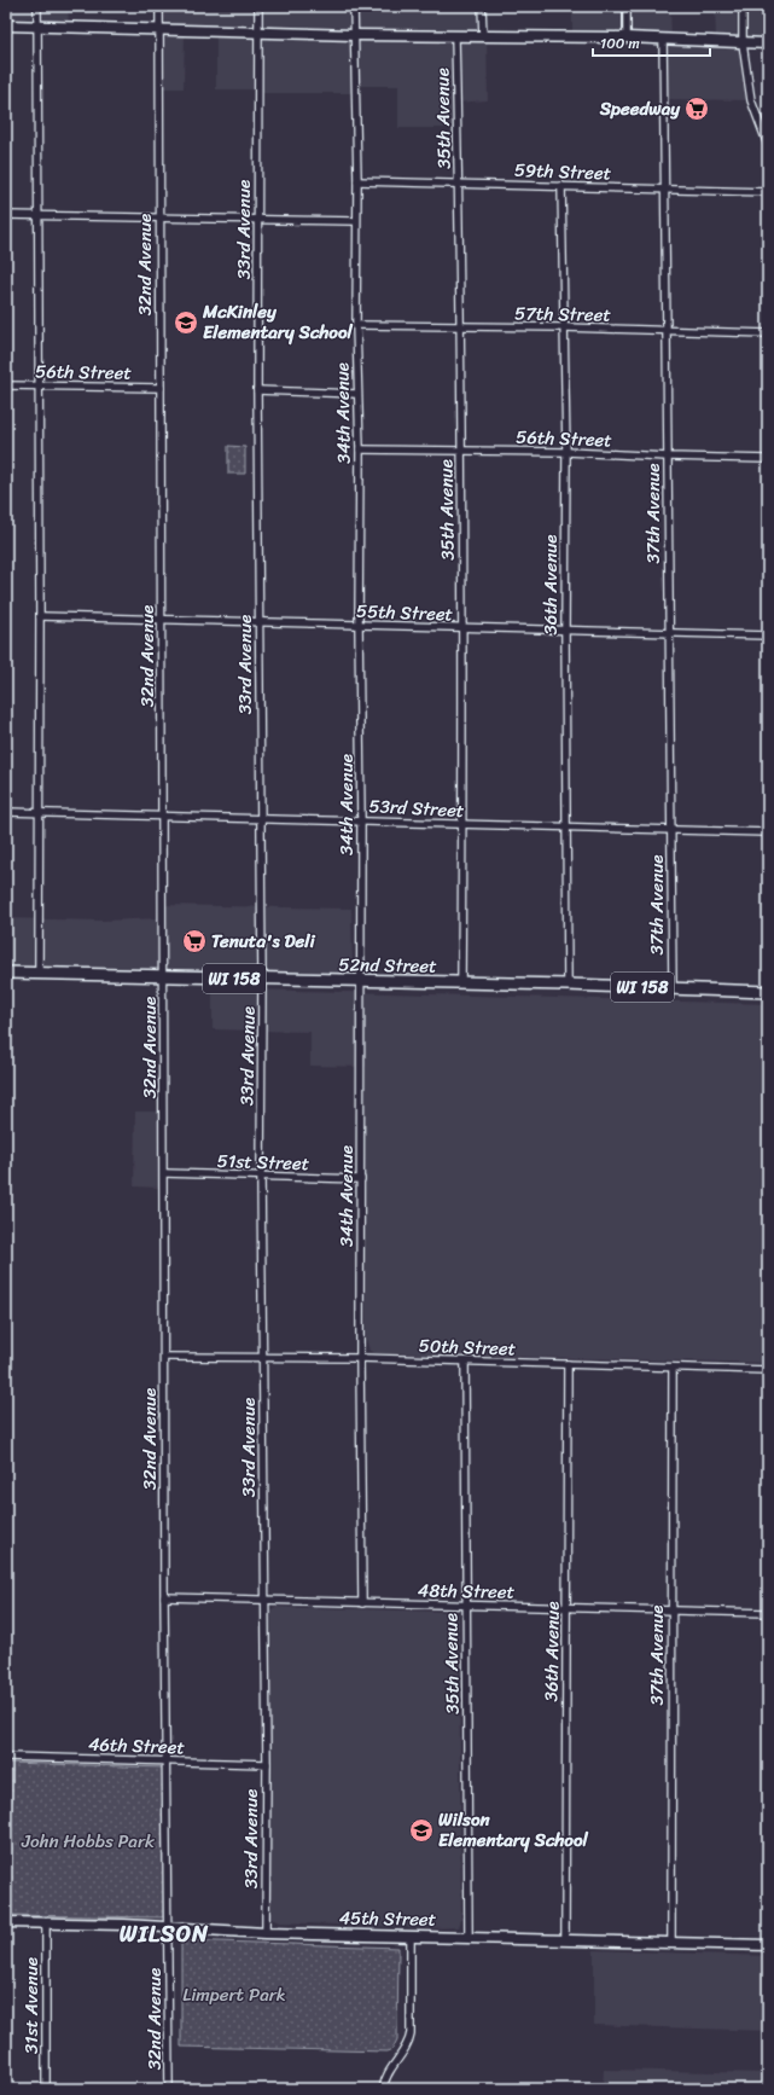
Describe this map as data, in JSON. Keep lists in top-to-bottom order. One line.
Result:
{"streets":{"main road":["52nd Street","WI 158"],"street":["35th Avenue","59th Street","33rd Avenue","32nd Avenue","57th Street","56th Street","34th Avenue","37th Avenue","36th Avenue","55th Street","53rd Street","51st Street","50th Street","48th Street","46th Street","45th Street","31st Avenue"]},"crossings":[["35th Avenue","59th Street"],["35th Avenue","57th Street"],["35th Avenue","56th Street"],["35th Avenue","55th Street"],["35th Avenue","53rd Street"],["35th Avenue","52nd Street"],["35th Avenue","50th Street"],["35th Avenue","48th Street"],["35th Avenue","45th Street"],["59th Street","34th Avenue"],["59th Street","37th Avenue"],["59th Street","36th Avenue"],["33rd Avenue","55th Street"],["33rd Avenue","53rd Street"],["33rd Avenue","52nd Street"],["33rd Avenue","51st Street"],["33rd Avenue","50th Street"],["33rd Avenue","48th Street"],["33rd Avenue","46th Street"],["33rd Avenue","45th Street"],["32nd Avenue","56th Street"],["32nd Avenue","55th Street"],["32nd Avenue","53rd Street"],["32nd Avenue","52nd Street"],["32nd Avenue","51st Street"],["32nd Avenue","50th Street"],["32nd Avenue","48th Street"],["32nd Avenue","46th Street"],["32nd Avenue","45th Street"],["57th Street","34th Avenue"],["57th Street","37th Avenue"],["57th Street","36th Avenue"],["56th Street","34th Avenue"],["56th Street","37th Avenue"],["56th Street","36th Avenue"],["34th Avenue","55th Street"],["34th Avenue","53rd Street"],["34th Avenue","52nd Street"],["34th Avenue","51st Street"],["34th Avenue","50th Street"],["34th Avenue","48th Street"],["37th Avenue","55th Street"],["37th Avenue","53rd Street"],["37th Avenue","52nd Street"],["37th Avenue","50th Street"],["37th Avenue","48th Street"],["37th Avenue","45th Street"],["36th Avenue","55th Street"],["36th Avenue","53rd Street"],["36th Avenue","52nd Street"],["36th Avenue","50th Street"],["36th Avenue","48th Street"],["36th Avenue","45th Street"],["45th Street","31st Avenue"]],"districts":["WILSON"],"parks":["John Hobbs Park","Limpert Park"],"places":{"supermarket":["Speedway","Tenuta's Deli"],"school or university":["McKinley Elementary School","Wilson Elementary School"]},"scale_bar":"100 m"}
